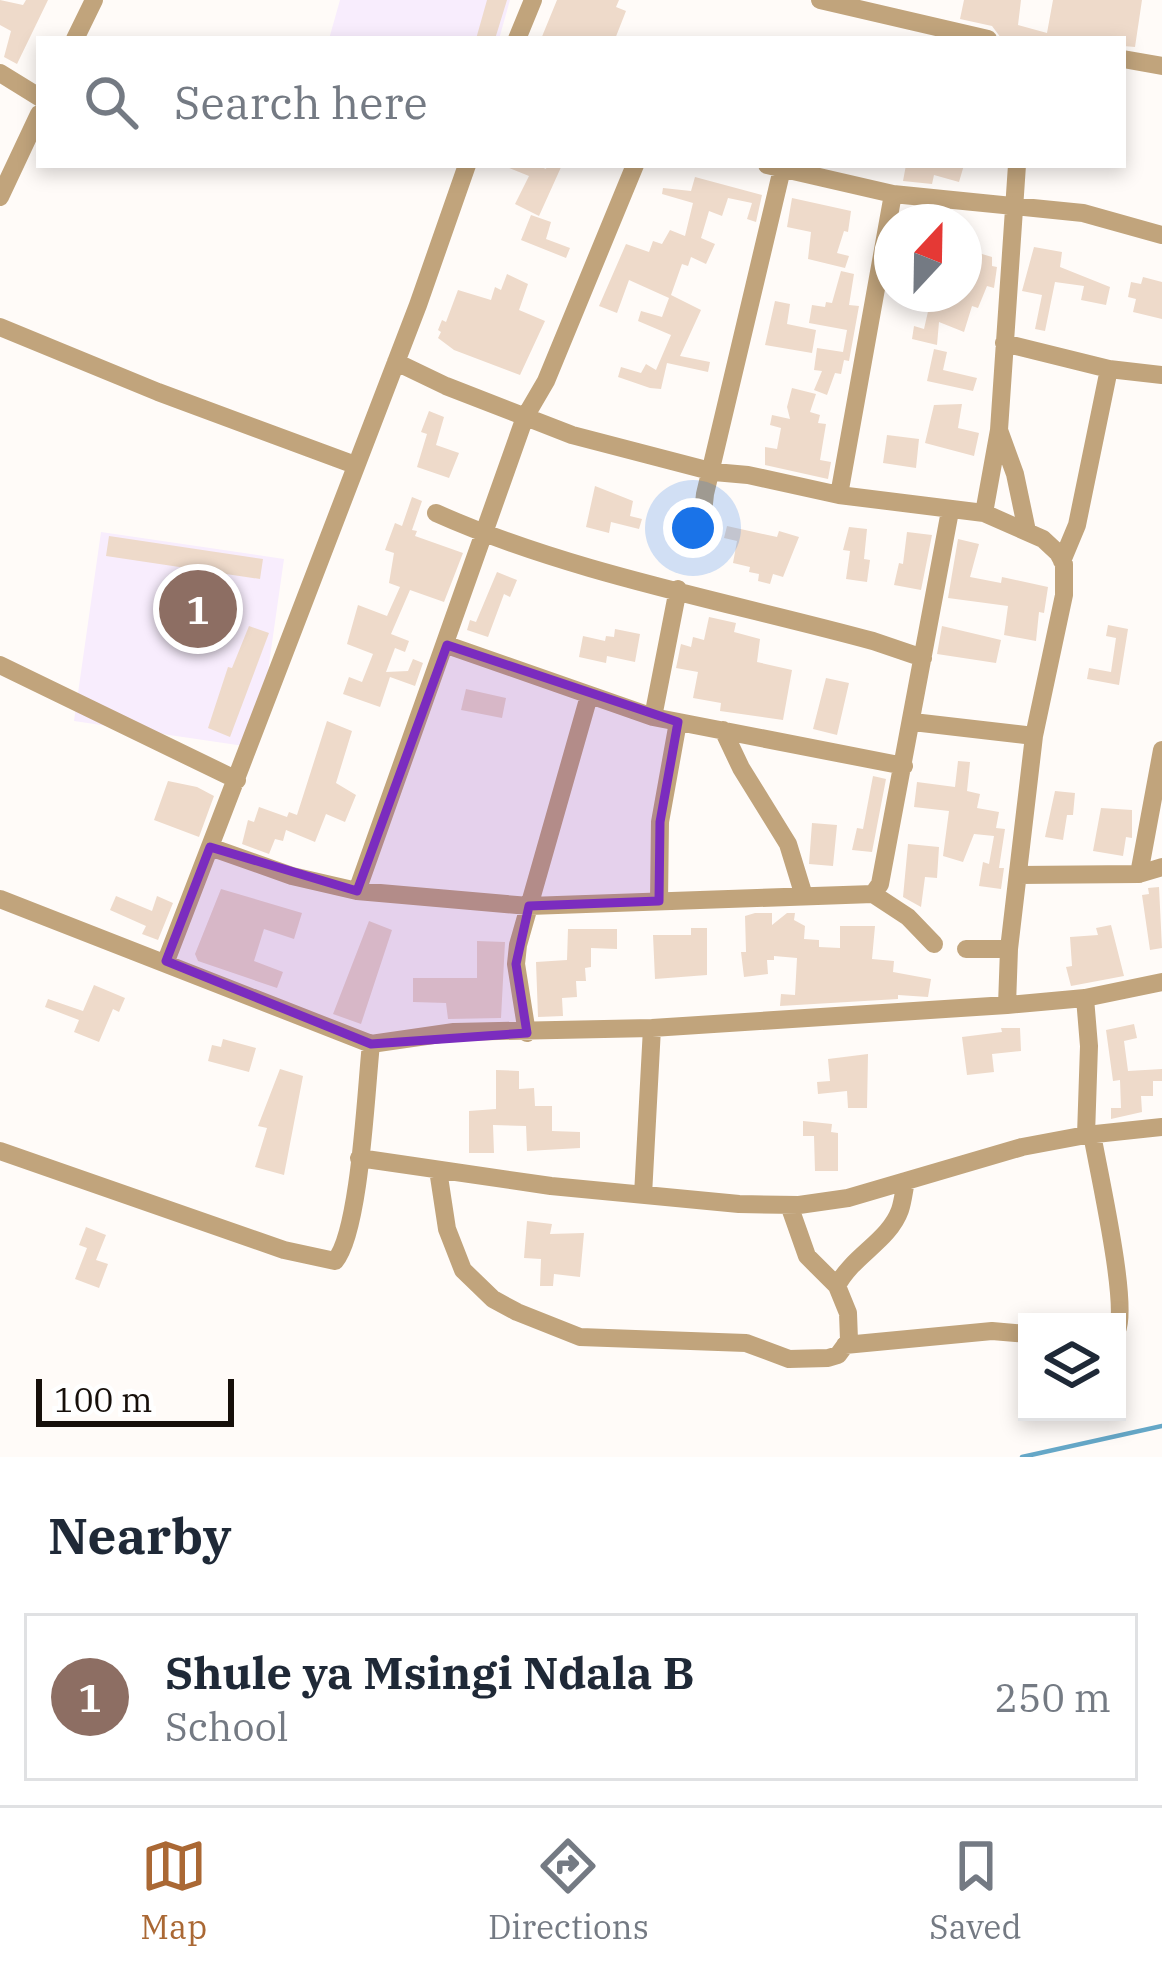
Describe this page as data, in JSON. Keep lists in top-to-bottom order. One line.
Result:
{"scale_bar":"100 m","north":"top","page":{"search":"Search here","pins":"1","scale":"100 m","heading":"Nearby","list":[{"mark":"1","name":"Shule ya Msingi Ndala B","note":"School","value":"250 m"}],"nav":["Map","Directions","Saved"]}}
